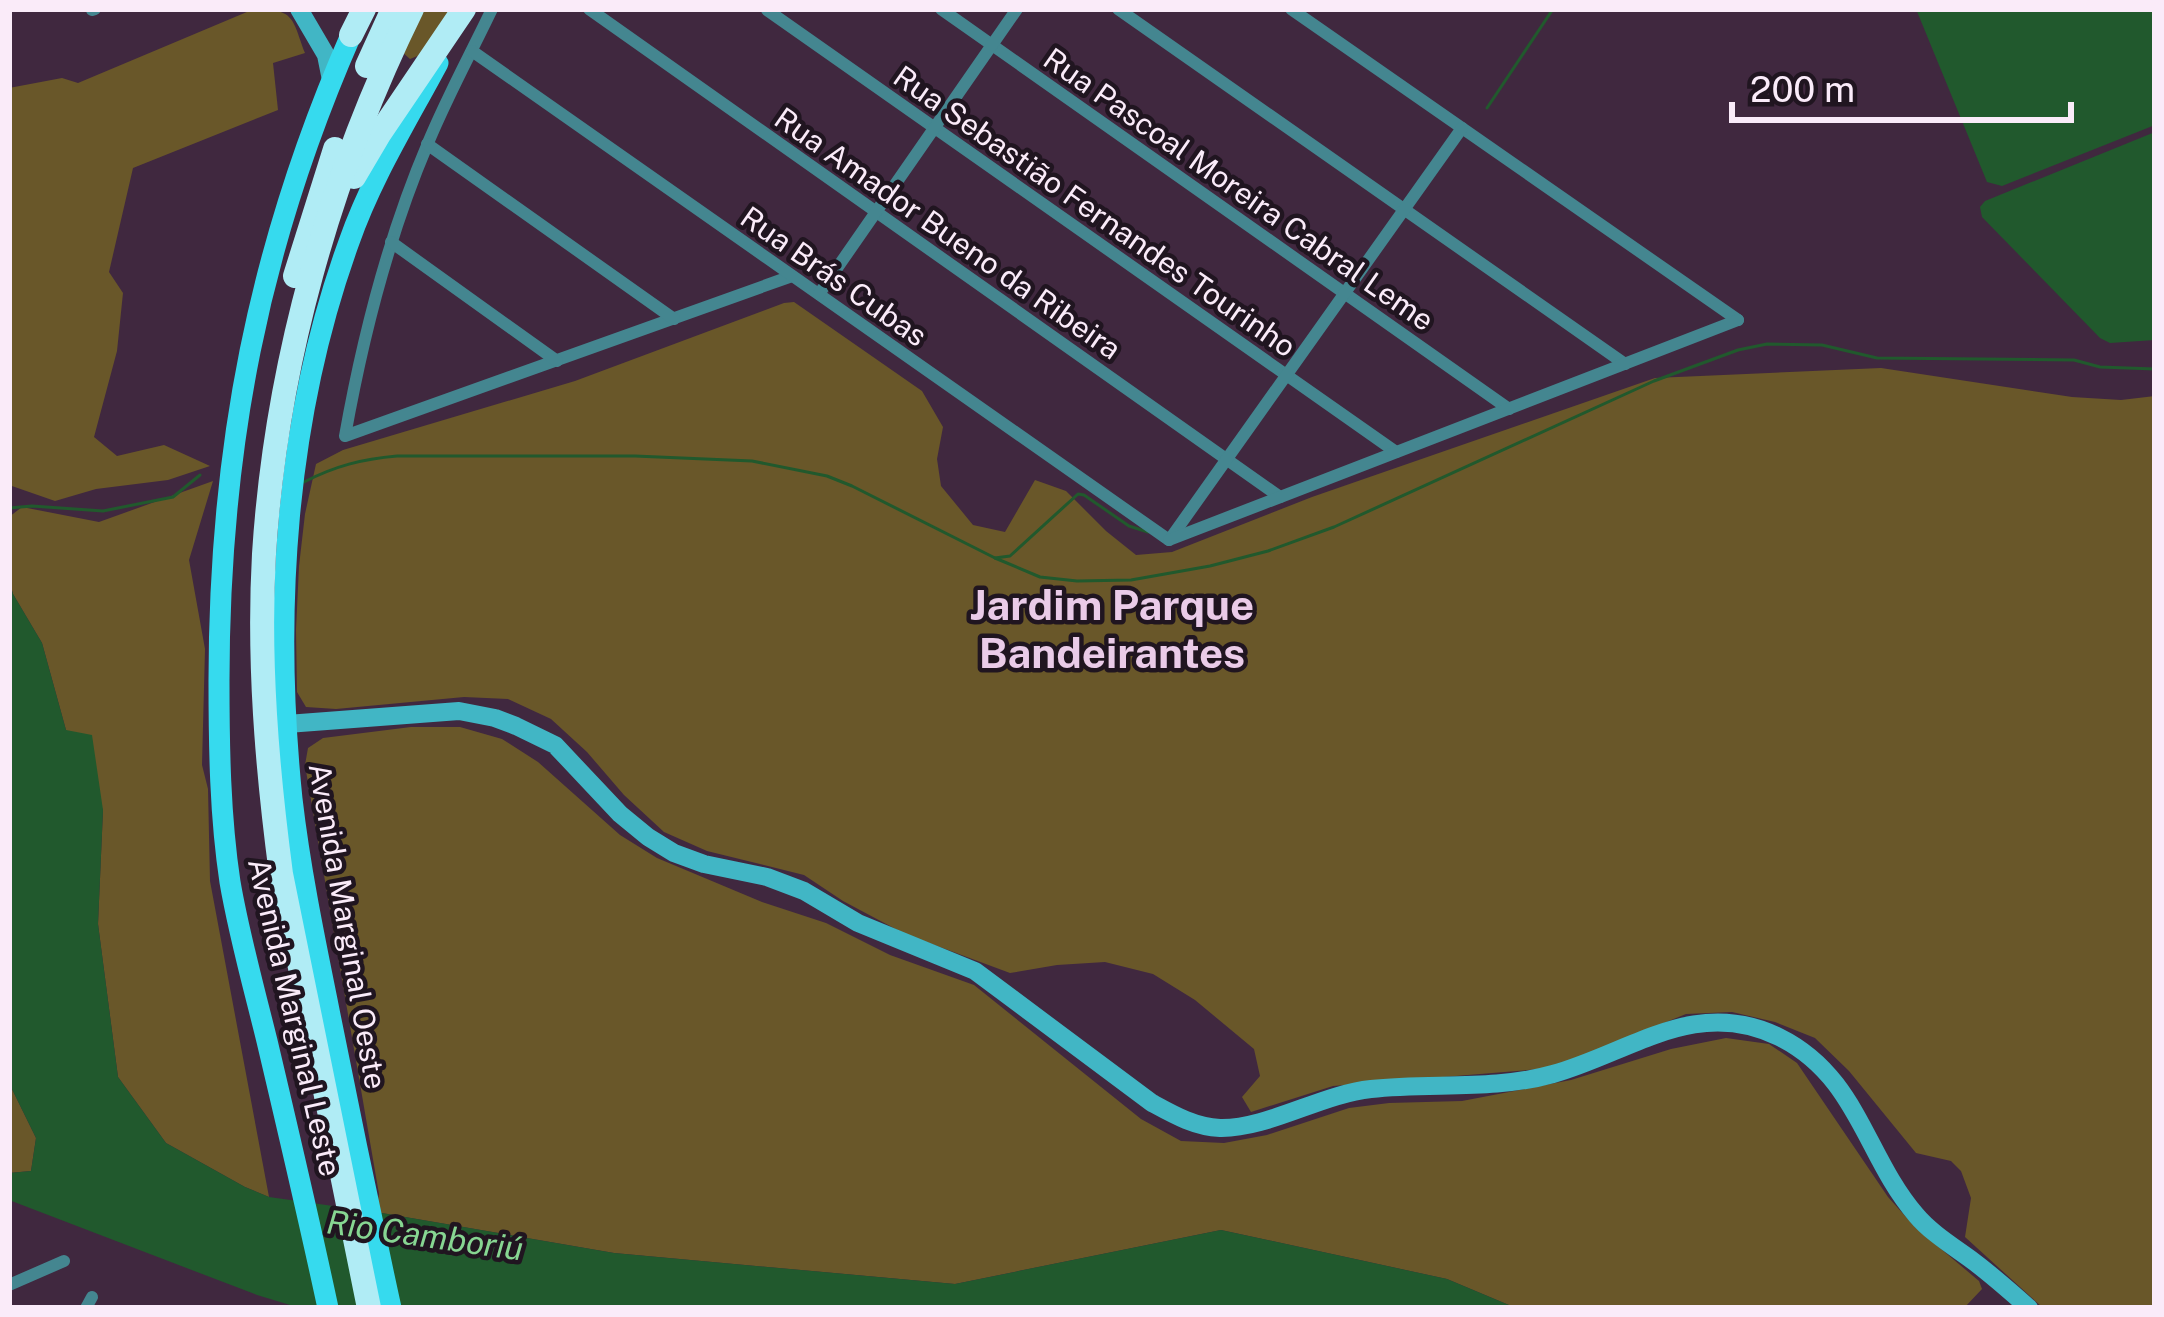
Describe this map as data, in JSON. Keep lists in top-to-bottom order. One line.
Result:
{"streets":{"main road":["Avenida Marginal Oeste","Avenida Marginal Leste"],"street":["Rua Pascoal Moreira Cabral Leme","Rua Sebastião Fernandes Tourinho","Rua Amador Bueno da Ribeira","Rua Brás Cubas"]},"districts":["Jardim Parque Bandeirantes"],"water":["Rio Camboriú"],"scale_bar":"200 m"}
